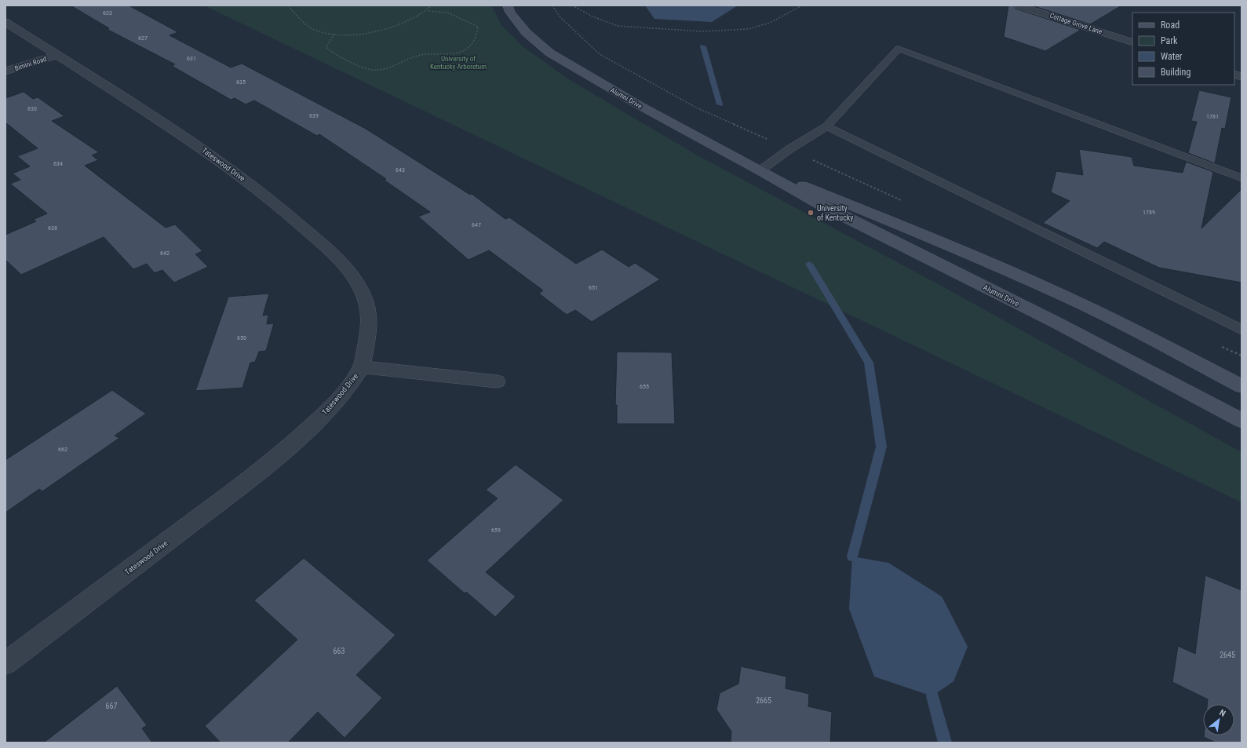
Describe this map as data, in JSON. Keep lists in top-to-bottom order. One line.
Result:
{"streets":{"main road":["Alumni Drive"],"street":["Cottage Grove Lane","Bimini Road","Tateswood Drive"]},"crossings":[["Bimini Road","Tateswood Drive"]],"parks":["University of Kentucky Arboretum"],"places":["University of Kentucky"],"house_numbers":["623","627","631","635","630","639","1781","634","643","1789","647","638","642","651","650","655","662","659","663","2645","2665","667"],"legend":["Road","Park","Water","Building"],"north":"top right"}
